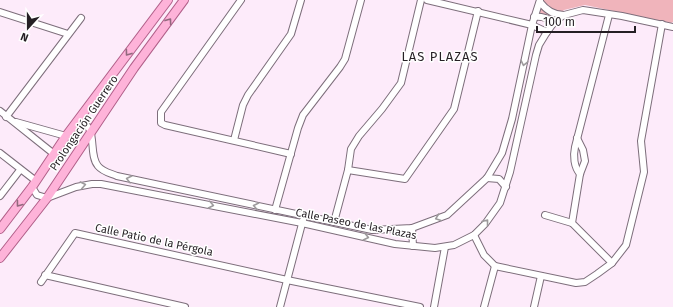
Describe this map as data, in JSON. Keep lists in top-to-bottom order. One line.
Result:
{"streets":{"main road":["Prolongación Guerrero"],"street":["Calle Paseo de las Plazas","Calle Patio de la Pérgola"]},"crossings":[["Prolongación Guerrero","Calle Paseo de las Plazas"]],"districts":["LAS PLAZAS"],"scale_bar":"100 m","north":"bottom"}
